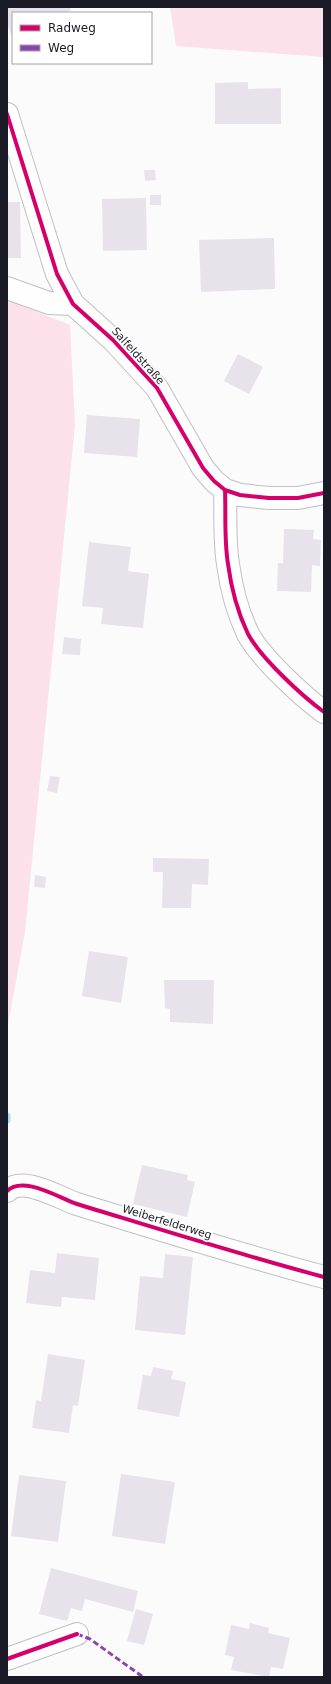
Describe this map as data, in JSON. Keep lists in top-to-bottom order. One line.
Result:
{"streets":{"street":["Salfeldstraße","Weiberfelderweg"]},"legend":["Radweg","Weg"]}
